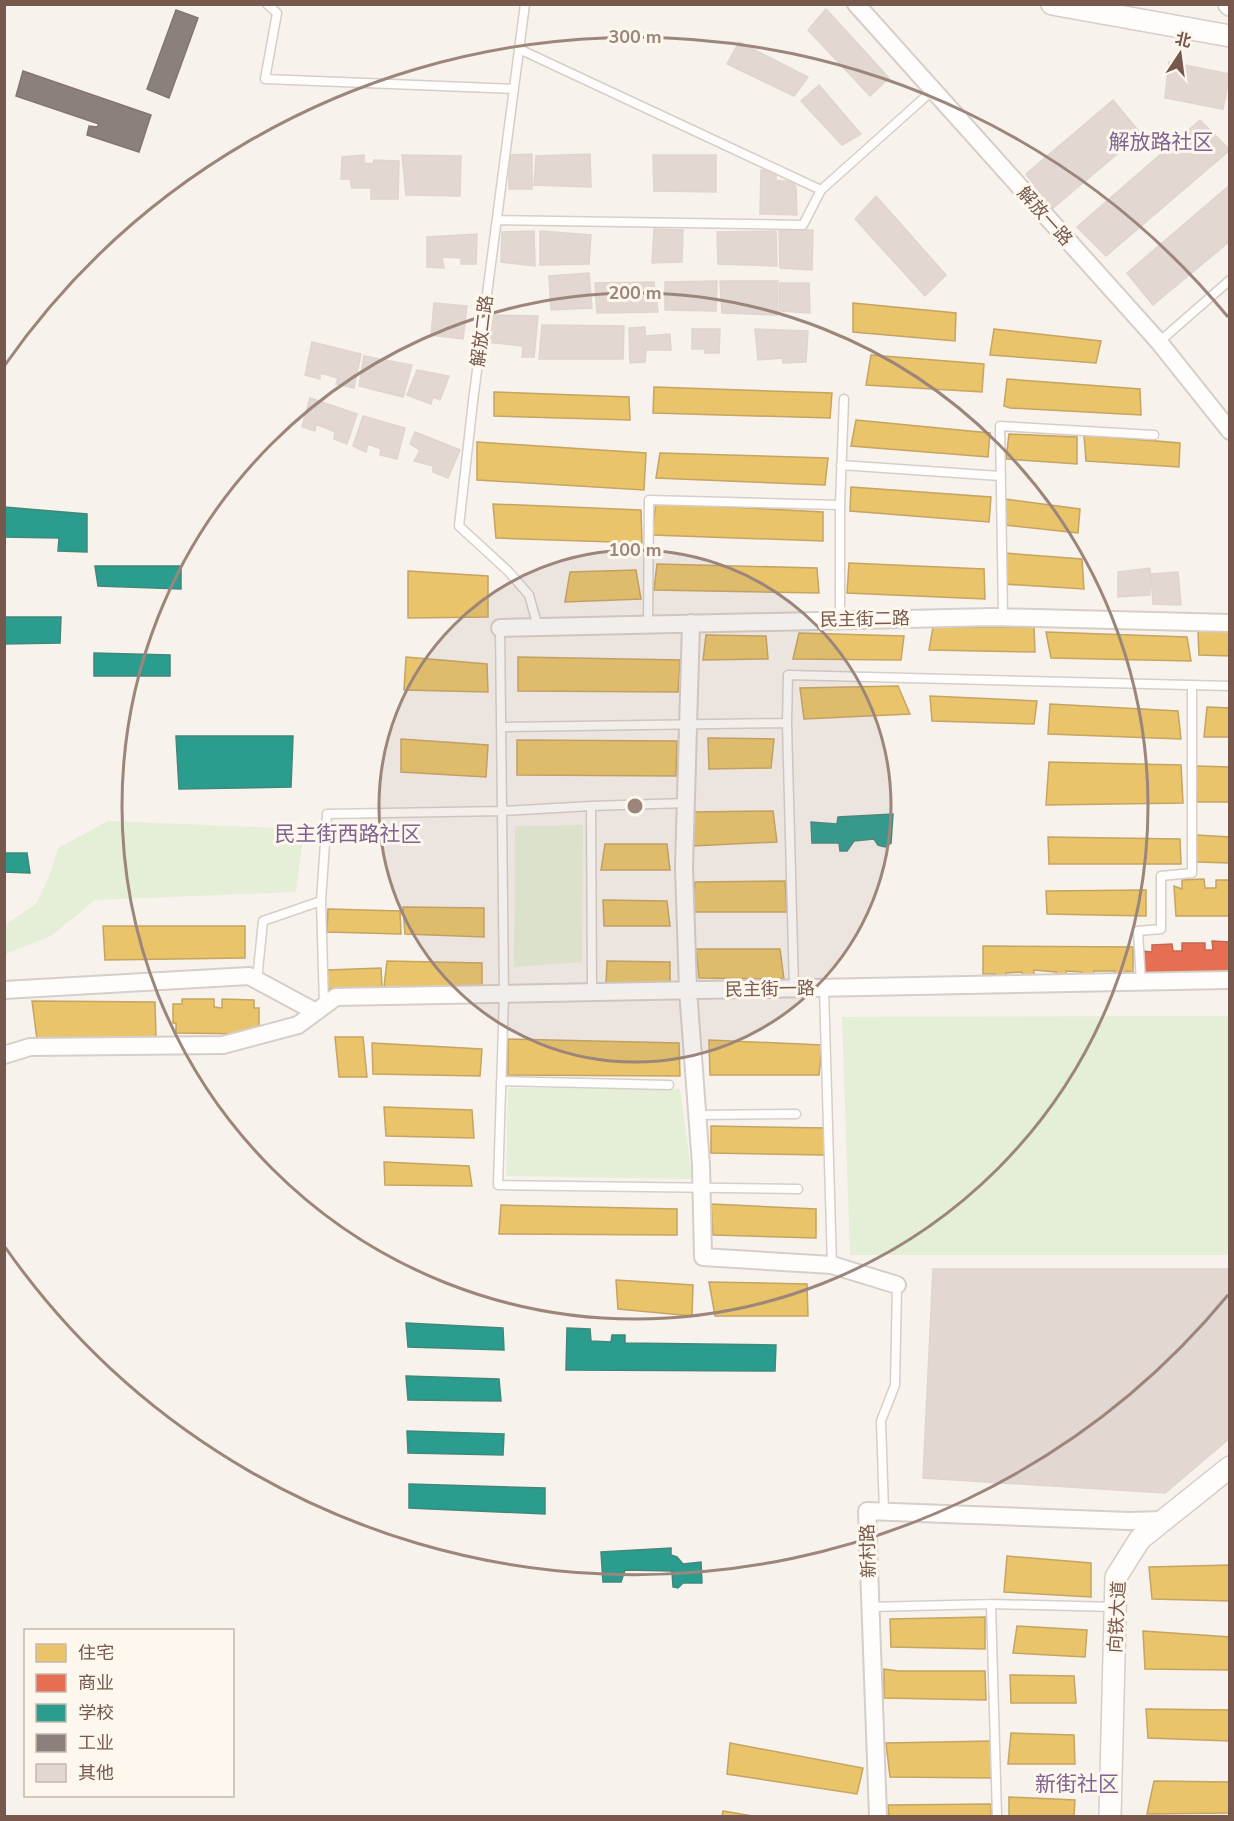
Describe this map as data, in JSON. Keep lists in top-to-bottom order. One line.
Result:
{"streets":{"street":["解放一路","民主街二路","民主街一路","新村路","向铁大道"],"lane":["解放二路"]},"crossings":[["解放二路","民主街二路"],["新村路","向铁大道"]],"districts":["解放路社区","民主街西路社区","新街社区"],"legend":["住宅","商业","学校","工业","其他"],"north":"top","rings":["300 m","200 m","100 m"]}
